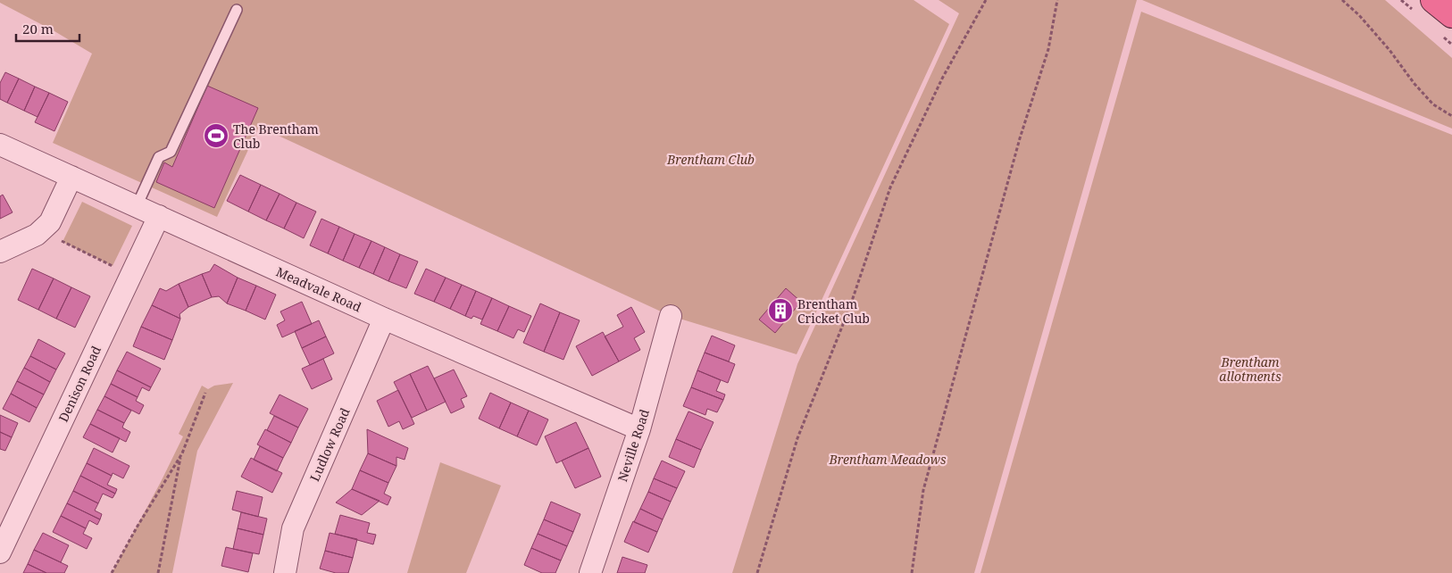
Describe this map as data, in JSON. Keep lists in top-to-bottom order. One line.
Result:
{"streets":{"street":["Meadvale Road","Denison Road","Ludlow Road","Neville Road"]},"crossings":[["Meadvale Road","Denison Road"],["Meadvale Road","Ludlow Road"],["Meadvale Road","Neville Road"]],"parks":["Brentham Club","Brentham allotments","Brentham Meadows"],"places":{"sports":["The Brentham Club"],"building":["Brentham Cricket Club"]},"scale_bar":"20 m"}
